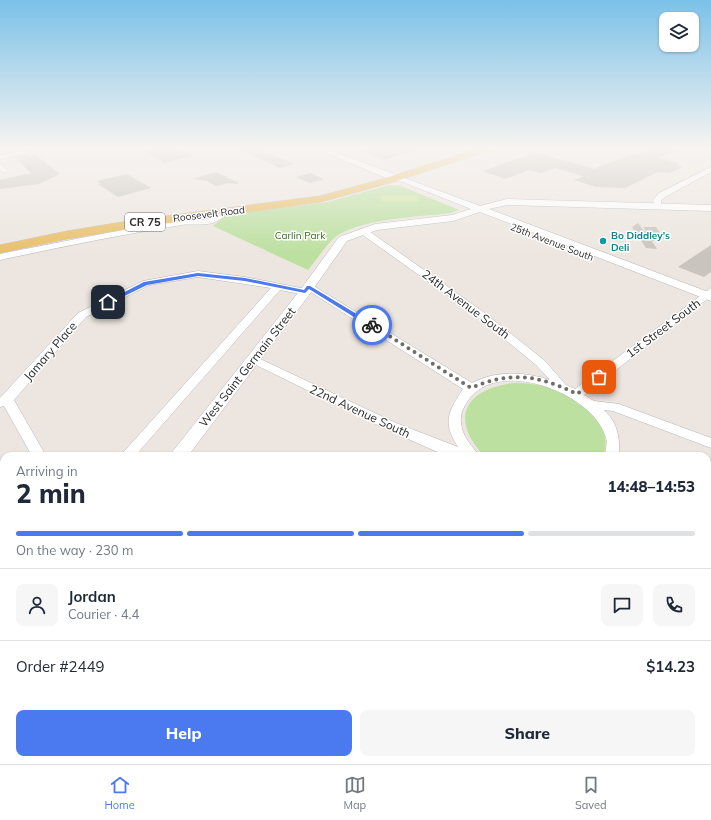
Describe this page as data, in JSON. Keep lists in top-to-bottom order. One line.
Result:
{"streets":{"main road":["Roosevelt Road","CR 75"],"street":["25th Avenue South","24th Avenue South","1st Street South","Jamary Place","West Saint Germain Street","22nd Avenue South"]},"crossings":[["25th Avenue South","1st Street South"],["25th Avenue South","West Saint Germain Street"],["24th Avenue South","West Saint Germain Street"],["Jamary Place","West Saint Germain Street"],["West Saint Germain Street","22nd Avenue South"]],"parks":["Carlin Park"],"places":["Bo Diddley's Deli"],"page":{"heading":["2 min","Arriving in","14:48–14:53"],"panel":["Jordan","Courier · 4.4","Order #2449","$14.23"],"bar":"On the way · 230 m","buttons":["Help","Share"],"tabs":["Home","Map","Saved"]}}
